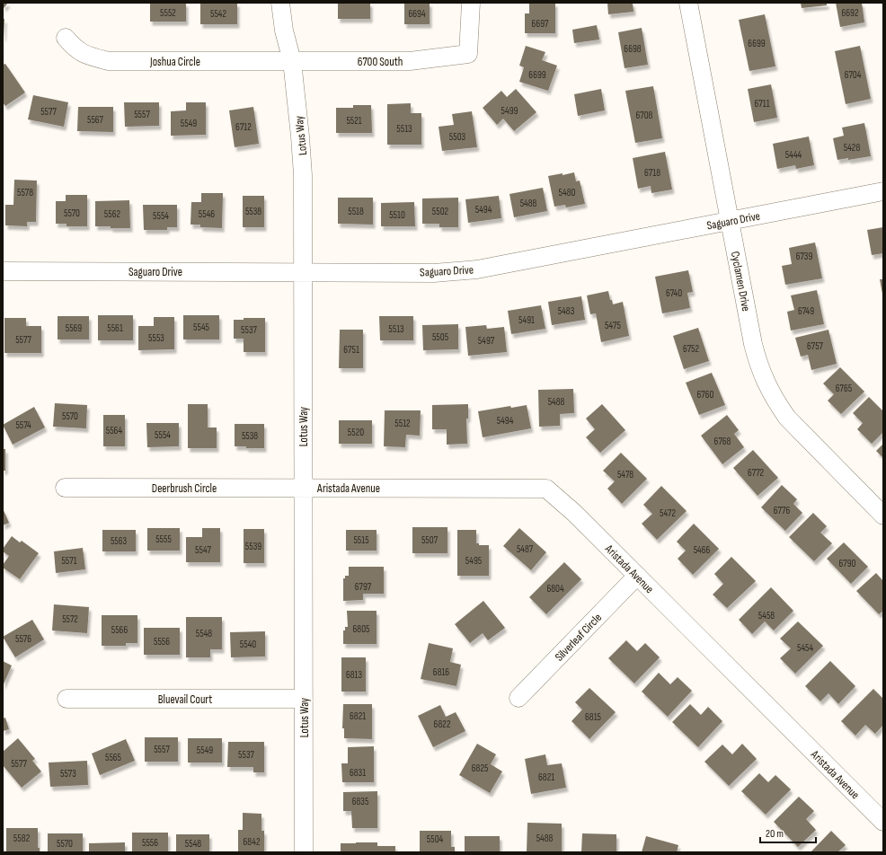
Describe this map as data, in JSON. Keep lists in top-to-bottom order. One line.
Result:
{"streets":{"street":["Joshua Circle","6700 South","Lotus Way","Saguaro Drive","Cyclamen Drive","Deerbrush Circle","Aristada Avenue","Silverleaf Circle","Bluevail Court"]},"crossings":[["Joshua Circle","6700 South"],["Joshua Circle","Lotus Way"],["6700 South","Lotus Way"],["Lotus Way","Saguaro Drive"],["Lotus Way","Deerbrush Circle"],["Lotus Way","Aristada Avenue"],["Lotus Way","Bluevail Court"],["Saguaro Drive","Cyclamen Drive"],["Deerbrush Circle","Aristada Avenue"],["Aristada Avenue","Silverleaf Circle"]],"house_numbers":["5552","6692","5542","6694","6697","6699","6698","6699","6704","6711","5499","5577","5557","6708","5567","5521","5549","6712","5513","5503","5428","5444","6718","5578","5480","5488","5494","5538","5518","5502","5570","5562","5546","5510","5554","6739","6740","5483","6749","5491","5475","5545","5569","5561","5513","5537","5505","5553","5577","5497","6757","6752","6751","6765","6760","5488","5570","5494","5512","5574","5564","5520","5554","5538","6768","6772","5478","6776","5472","5555","5515","5507","5563","5539","5487","5547","5466","5571","5495","6790","6797","6804","5458","5572","6805","5566","5548","5576","5556","5540","5454","6816","6813","6821","6815","6822","5557","5549","5537","5565","5577","6825","6831","5573","6821","6835","5582","5488","5504","6842","5556","5570","5548"],"scale_bar":"20 m"}
